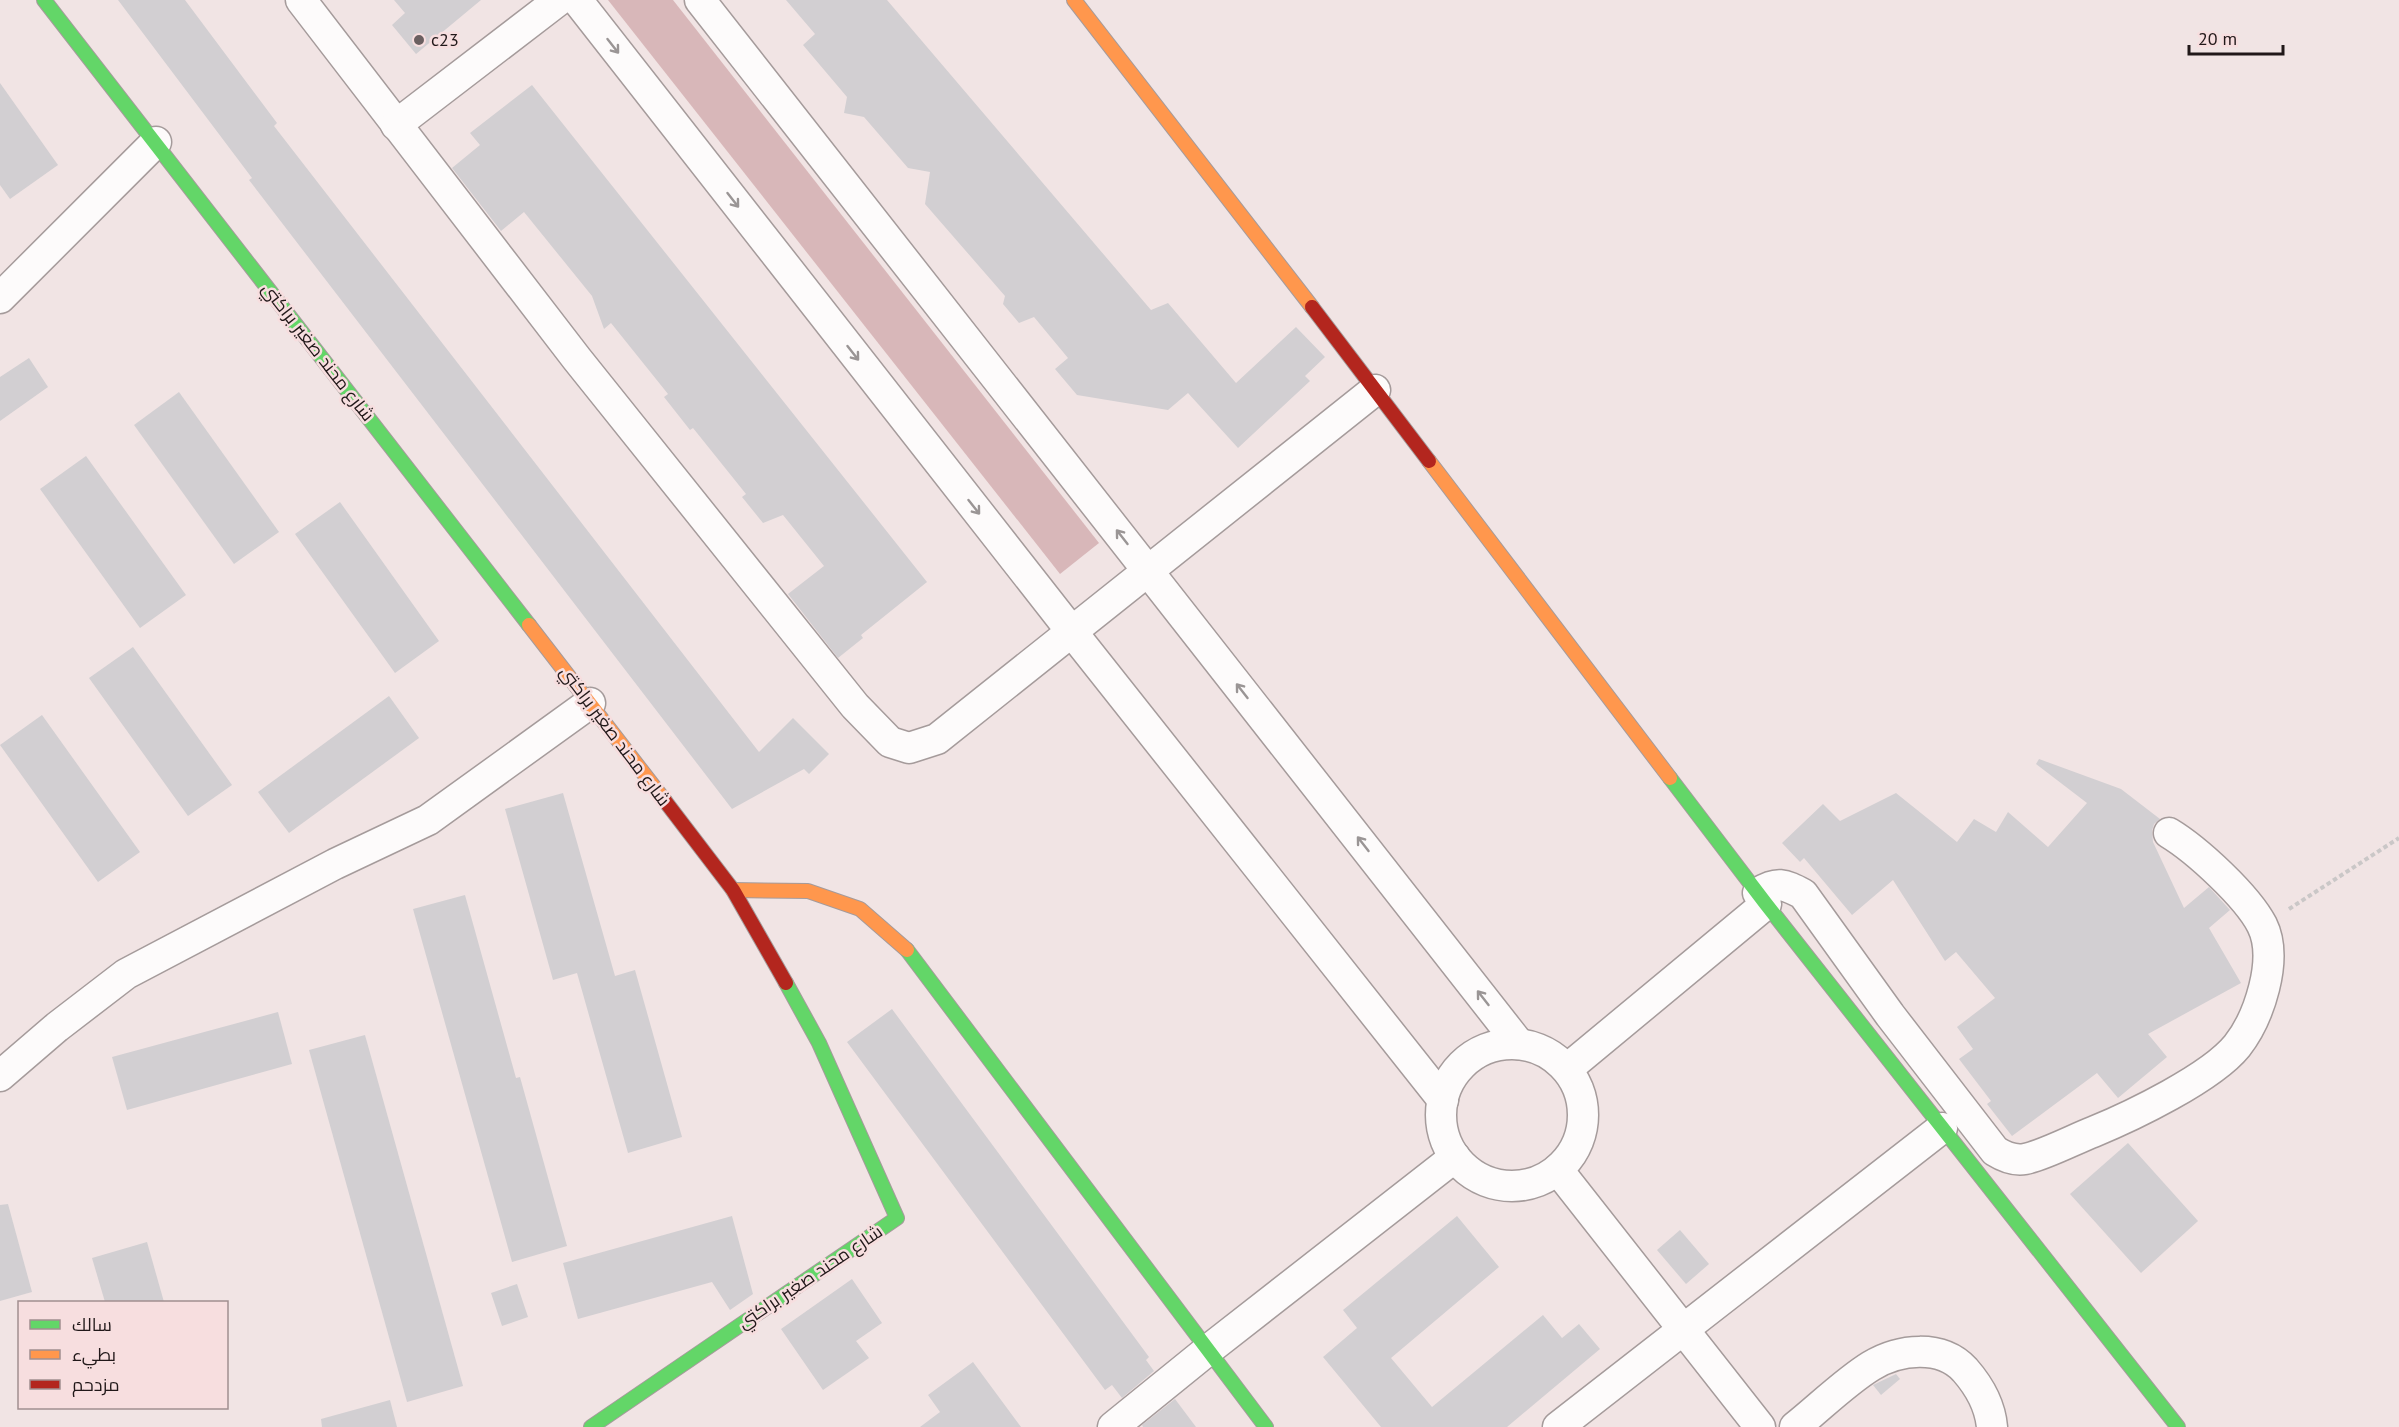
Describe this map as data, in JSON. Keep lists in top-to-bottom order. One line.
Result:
{"streets":{"street":["شارع محند صغير براكتي"]},"places":["c23"],"legend":["سالك","بطيء","مزدحم"],"scale_bar":"20 m"}
